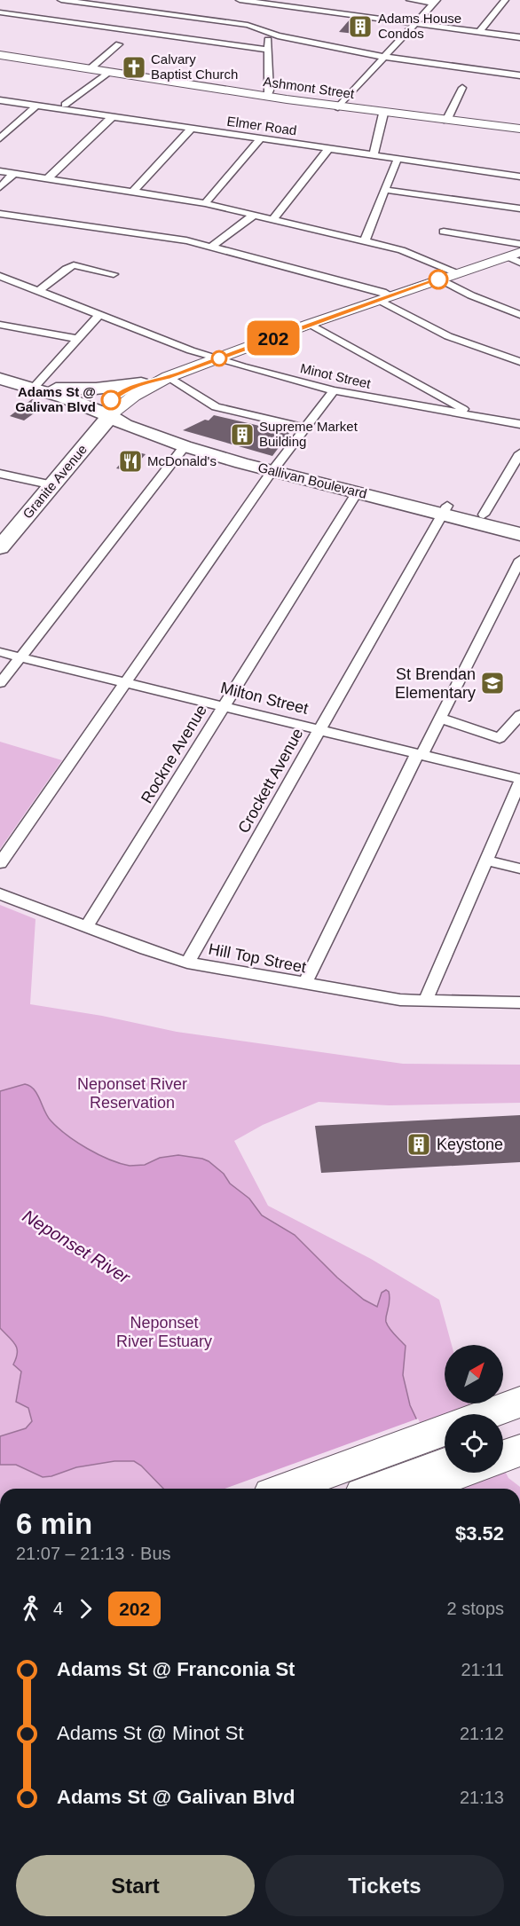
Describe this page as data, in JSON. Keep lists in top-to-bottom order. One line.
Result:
{"streets":{"highway":["Gallivan Boulevard","Granite Avenue"],"main road":["Ashmont Street"],"street":["Elmer Road","Minot Street","Milton Street","Rockne Avenue","Crockett Avenue","Hill Top Street"]},"crossings":[["Gallivan Boulevard","Granite Avenue"],["Gallivan Boulevard","Rockne Avenue"],["Gallivan Boulevard","Crockett Avenue"],["Milton Street","Rockne Avenue"],["Milton Street","Crockett Avenue"],["Rockne Avenue","Hill Top Street"],["Crockett Avenue","Hill Top Street"]],"water":["Neponset River"],"parks":["Neponset River Reservation","Neponset River Estuary"],"places":{"building":["Adams House Condos","Supreme Market Building","Keystone"],"church":["Calvary Baptist Church"],"other":["Adams St @ Galivan Blvd"],"restaurant":["McDonald's"],"school or university":["St Brendan Elementary"]},"lines":["bus line 202"],"north":"top right","page":{"on_map":"202","heading":["6 min","21:07 – 21:13 · Bus","$3.52"],"legs":["4","202","2 stops"],"list":[{"name":"Adams St @ Franconia St","value":"21:11"},{"name":"Adams St @ Minot St","value":"21:12"},{"name":"Adams St @ Galivan Blvd","value":"21:13"}],"buttons":["Start","Tickets"]}}
